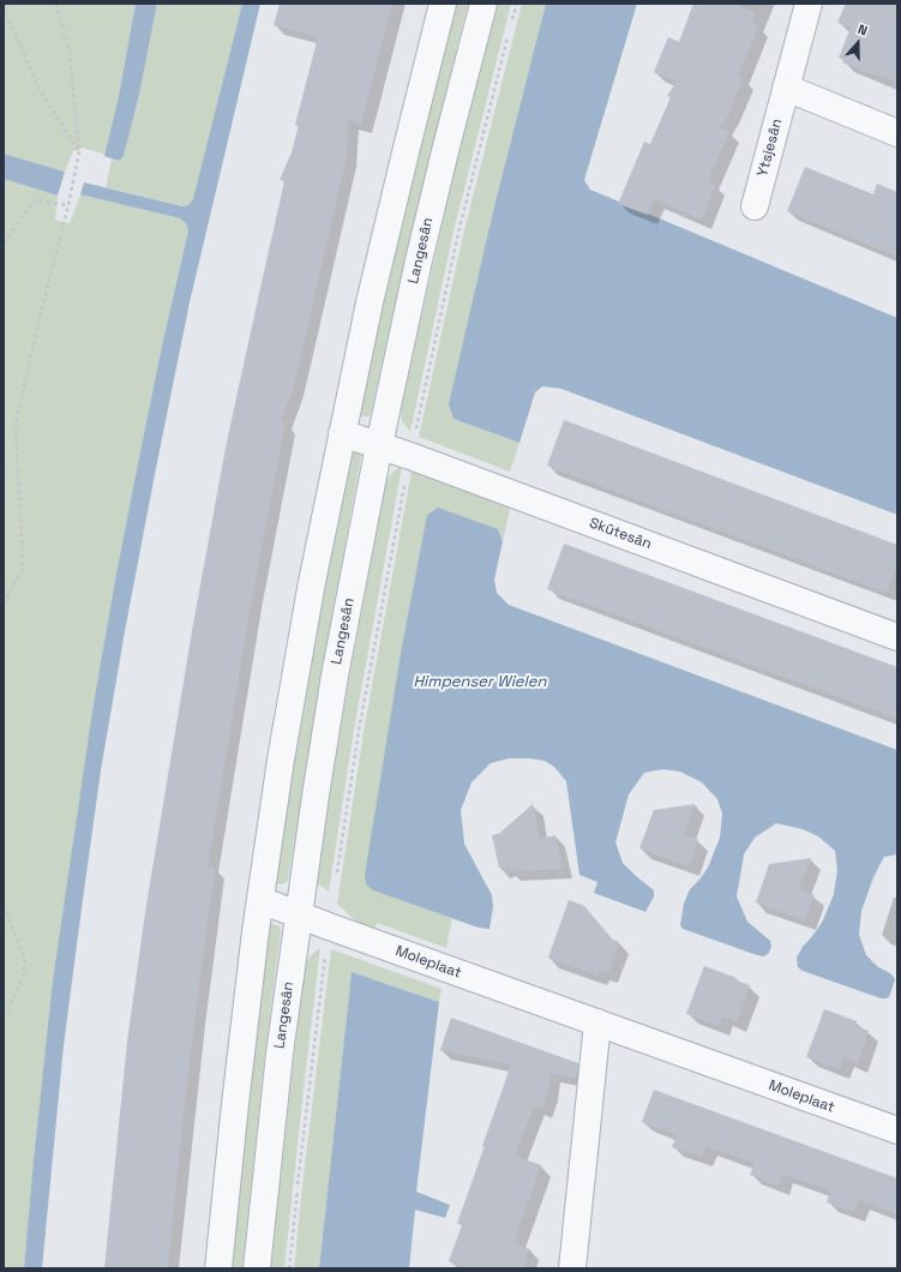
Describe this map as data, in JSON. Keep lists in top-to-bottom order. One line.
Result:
{"streets":{"street":["Ytsjesân","Langesân","Skûtesân","Moleplaat"]},"crossings":[["Langesân","Skûtesân"],["Langesân","Moleplaat"]],"water":["Himpenser Wielen"],"north":"top"}
